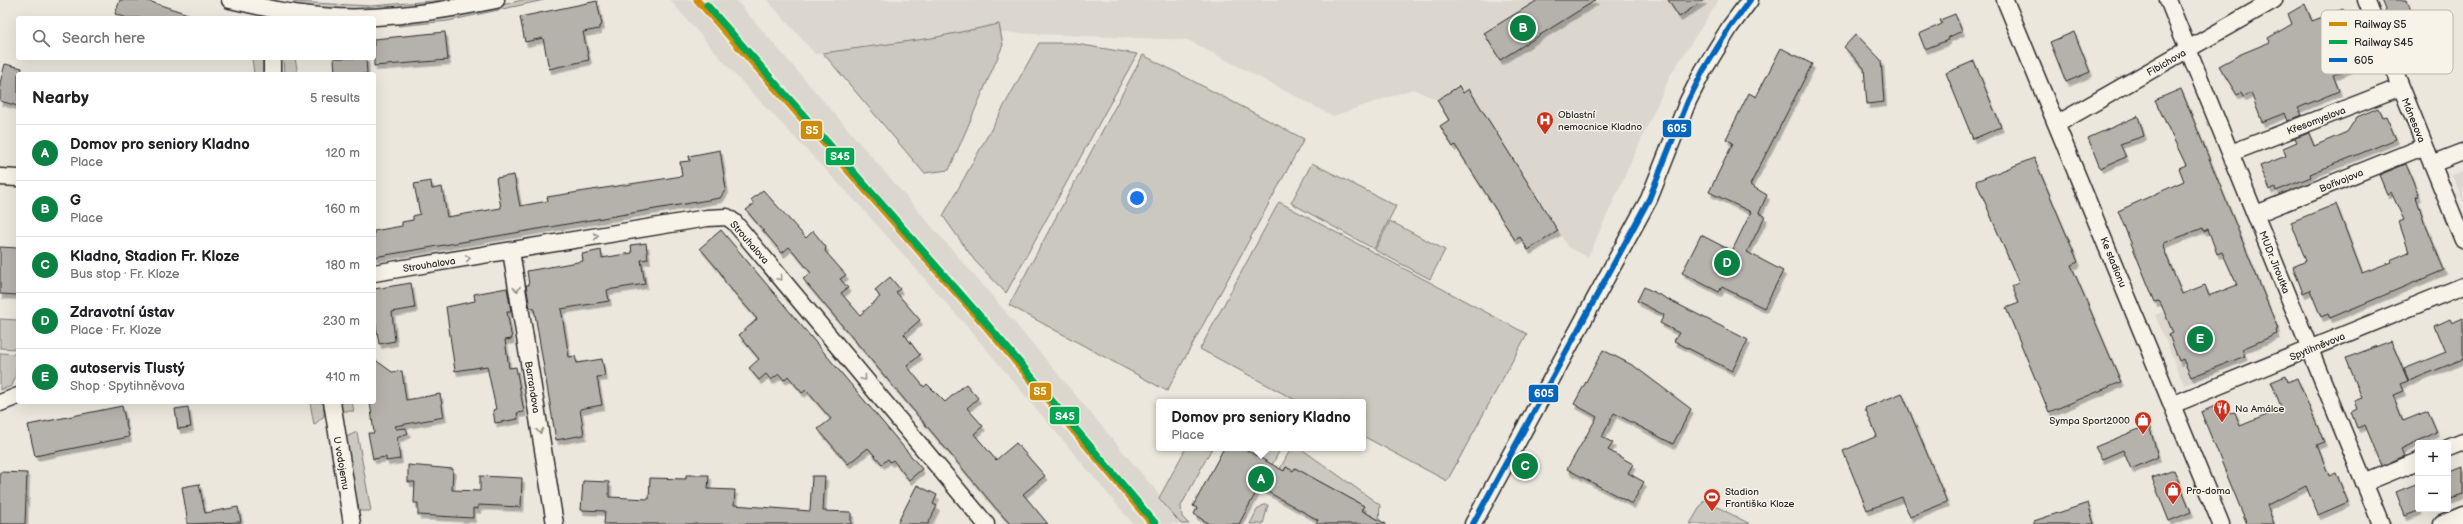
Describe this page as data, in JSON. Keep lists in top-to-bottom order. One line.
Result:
{"streets":{"street":["Fibichova","Křesomyslova","Mánesova","Bořivojova","Strouhalova","Ke stadionu","MUDr. Jiroutka","Spytihněvova","Barrandova","U vodojemu"]},"crossings":[["Fibichova","Ke stadionu"],["Fibichova","MUDr. Jiroutka"],["Křesomyslova","Mánesova"],["Křesomyslova","MUDr. Jiroutka"],["Mánesova","Bořivojova"],["Bořivojova","MUDr. Jiroutka"],["Strouhalova","Barrandova"],["Ke stadionu","Spytihněvova"],["MUDr. Jiroutka","Spytihněvova"]],"one_way":["Strouhalova","Barrandova"],"places":{"hospital":["Oblastní nemocnice Kladno"],"restaurant":["Na Amálce"],"shop":["Sympa Sport2000","Pro-doma"],"sports":["Stadion Františka Kloze"]},"lines":["rail line S5","transit line 605","rail line S45"],"legend":["Railway S5","Railway S45","605"],"page":{"pins":["B","D","E","C","A"],"search":"Search here","heading":["Nearby","5 results"],"list":[{"mark":"A","name":"Domov pro seniory Kladno","note":"Place","value":"120 m"},{"mark":"B","name":"G","note":"Place","value":"160 m"},{"mark":"C","name":"Kladno, Stadion Fr. Kloze","note":"Bus stop · Fr. Kloze","value":"180 m"},{"mark":"D","name":"Zdravotní ústav","note":"Place · Fr. Kloze","value":"230 m"},{"mark":"E","name":"autoservis Tlustý","note":"Shop · Spytihněvova","value":"410 m"}],"popup":["Domov pro seniory Kladno","Place"],"map_buttons":["+","−"]}}
